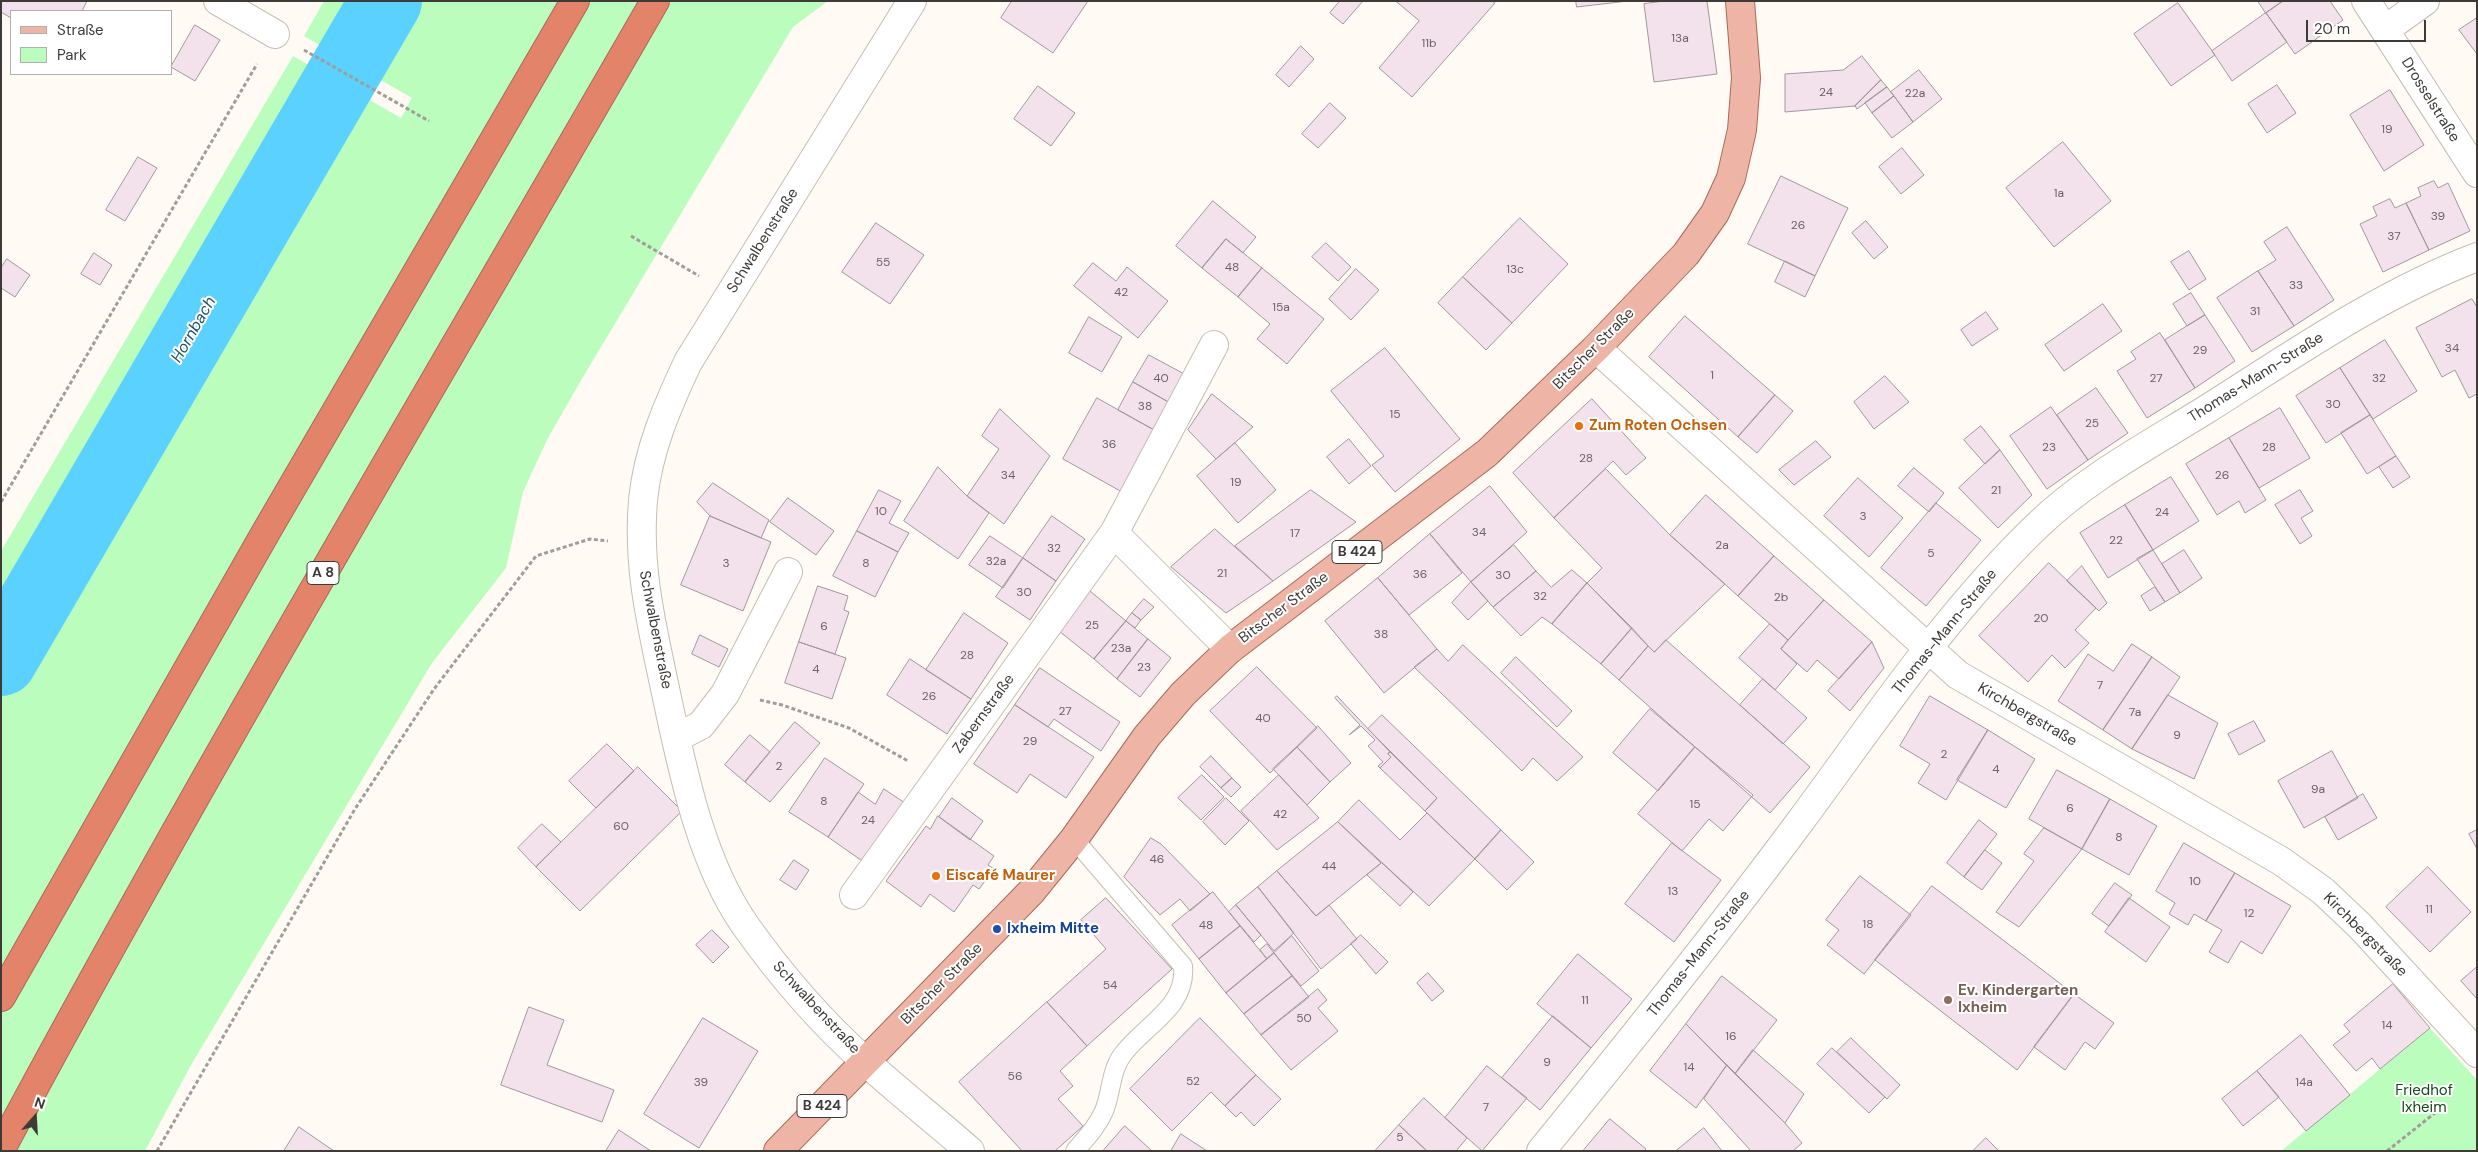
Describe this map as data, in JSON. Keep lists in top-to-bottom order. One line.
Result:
{"streets":{"highway":["A 8"],"main road":["Bitscher Straße","B 424"],"street":["Drosselstraße","Schwalbenstraße","Thomas-Mann-Straße","Zabernstraße","Kirchbergstraße"]},"crossings":[["Schwalbenstraße","Bitscher Straße"],["Bitscher Straße","Kirchbergstraße"],["Thomas-Mann-Straße","Kirchbergstraße"]],"water":["Hornbach"],"parks":["Friedhof Ixheim"],"places":["Zum Roten Ochsen","Eiscafé Maurer","Ixheim Mitte","Ev. Kindergarten Ixheim"],"house_numbers":["13a","11b","24","22a","19","1a","39","26","37","55","48","13c","33","42","15a","31","34","29","1","40","27","32","30","38","15","25","36","23","28","28","34","26","19","21","10","24","3","34","17","22","2a","32","5","32a","3","8","21","36","30","30","32","2b","20","25","6","38","23a","28","23","4","7","26","27","7a","40","9","29","2","2","4","9a","8","15","6","42","24","60","8","46","44","10","13","11","12","18","48","54","11","50","14","16","9","14","56","52","39","14a","7","5"],"legend":["Straße","Park"],"scale_bar":"20 m","north":"top"}
